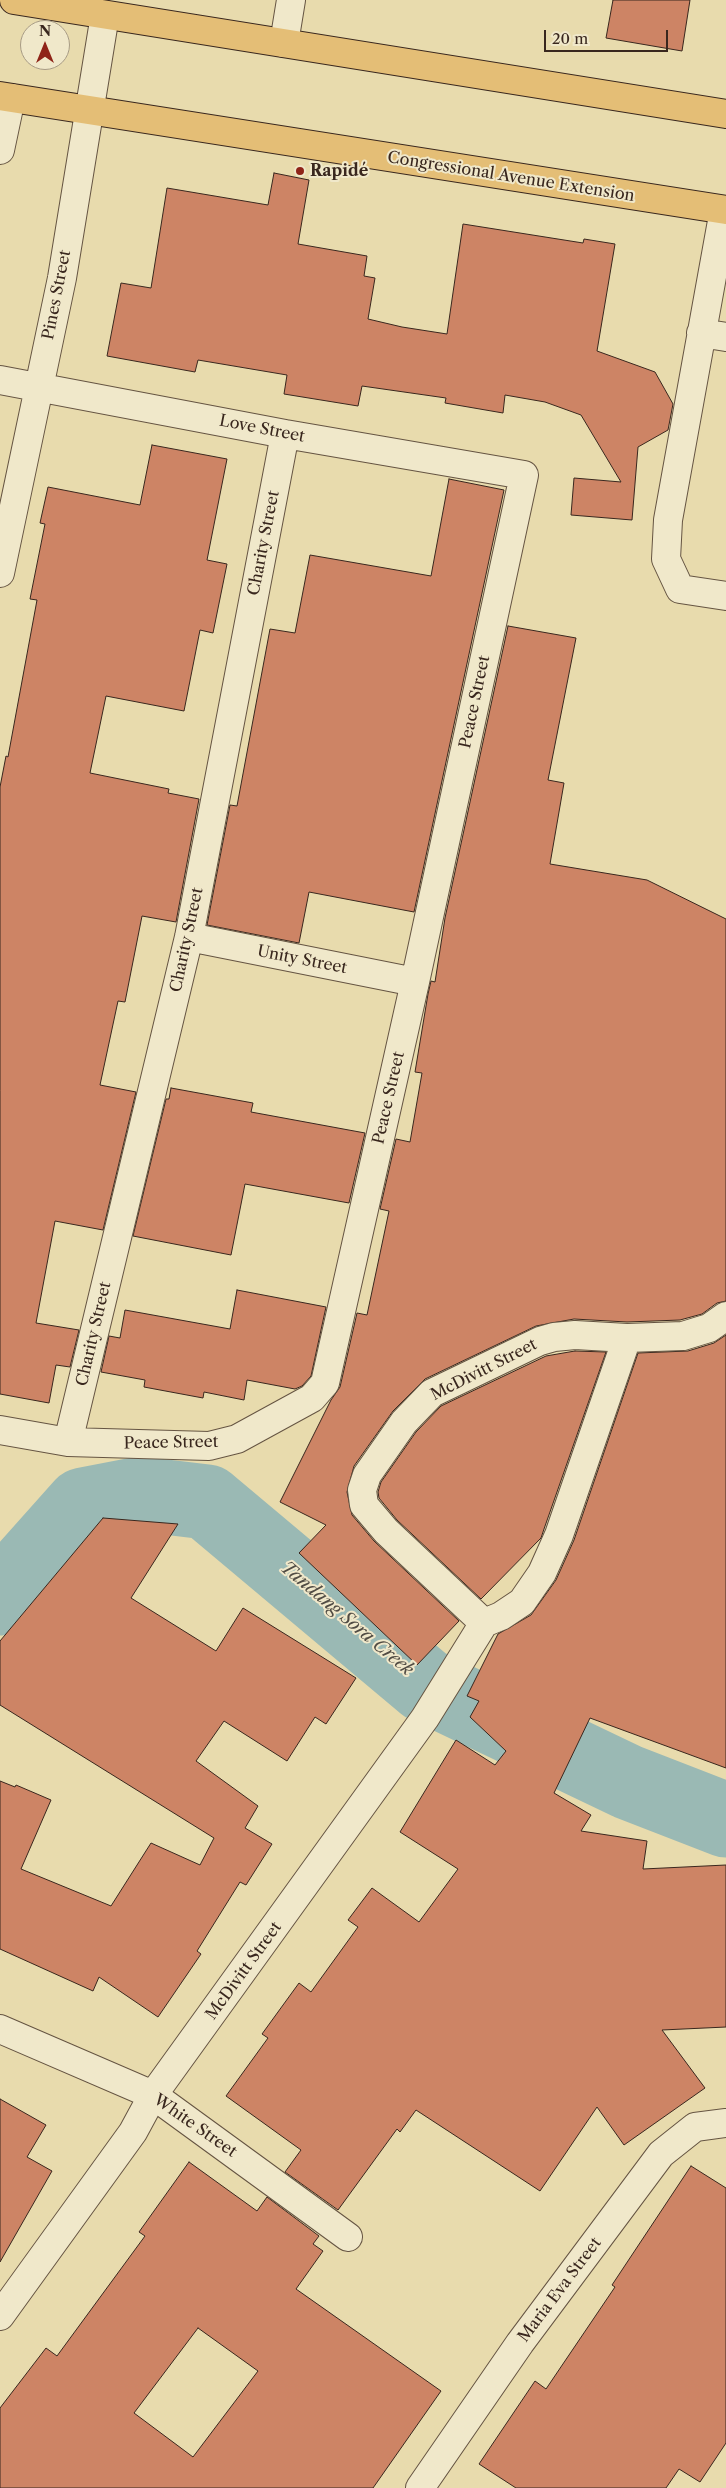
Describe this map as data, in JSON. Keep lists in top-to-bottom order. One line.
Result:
{"streets":{"main road":["Congressional Avenue Extension"],"street":["Pines Street","Love Street","Charity Street","Peace Street","Unity Street","McDivitt Street","White Street","Maria Eva Street"]},"crossings":[["Congressional Avenue Extension","Pines Street"],["Pines Street","Love Street"],["Love Street","Charity Street"],["Love Street","Peace Street"],["Charity Street","Peace Street"],["Charity Street","Unity Street"],["Peace Street","Unity Street"],["McDivitt Street","White Street"]],"water":["Tandang Sora Creek"],"places":["Rapidé"],"scale_bar":"20 m","north":"top"}
